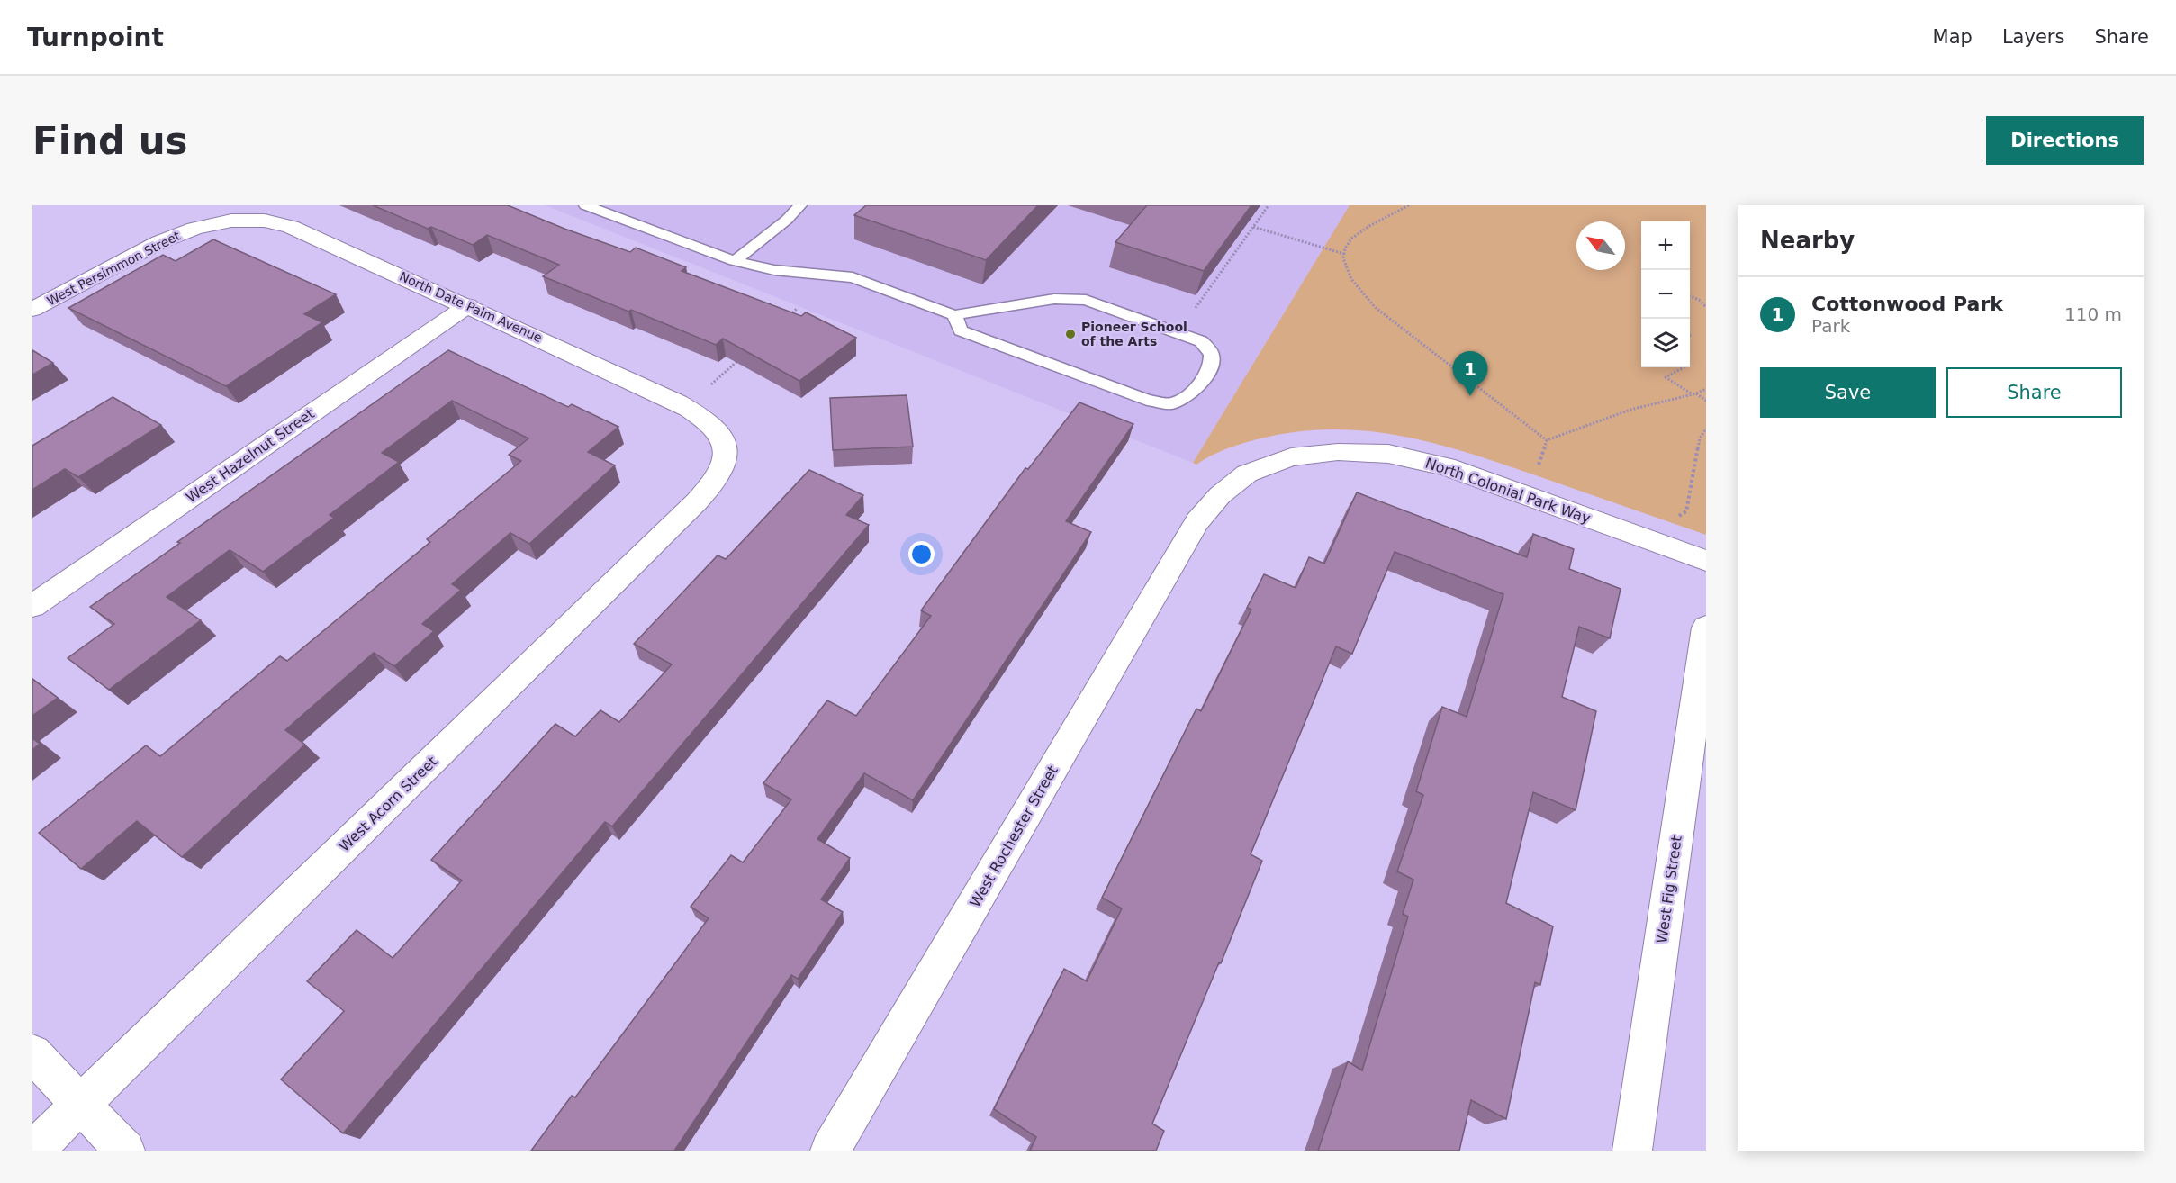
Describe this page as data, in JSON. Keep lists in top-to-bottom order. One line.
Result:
{"streets":{"street":["West Persimmon Street","North Date Palm Avenue","West Hazelnut Street","North Colonial Park Way","West Acorn Street","West Rochester Street","West Fig Street"]},"crossings":[["West Persimmon Street","North Date Palm Avenue"],["North Date Palm Avenue","West Hazelnut Street"],["North Date Palm Avenue","West Acorn Street"],["North Colonial Park Way","West Rochester Street"]],"places":["Pioneer School of the Arts"],"north":"top left","page":{"header":"Turnpoint","nav":["Map","Layers","Share"],"buttons":["Directions",["Save","Share"]],"title":"Find us","heading":"Nearby","map_buttons":["+","−"],"list":[{"mark":"1","name":"Cottonwood Park","note":"Park","value":"110 m"}],"pins":"1"}}
